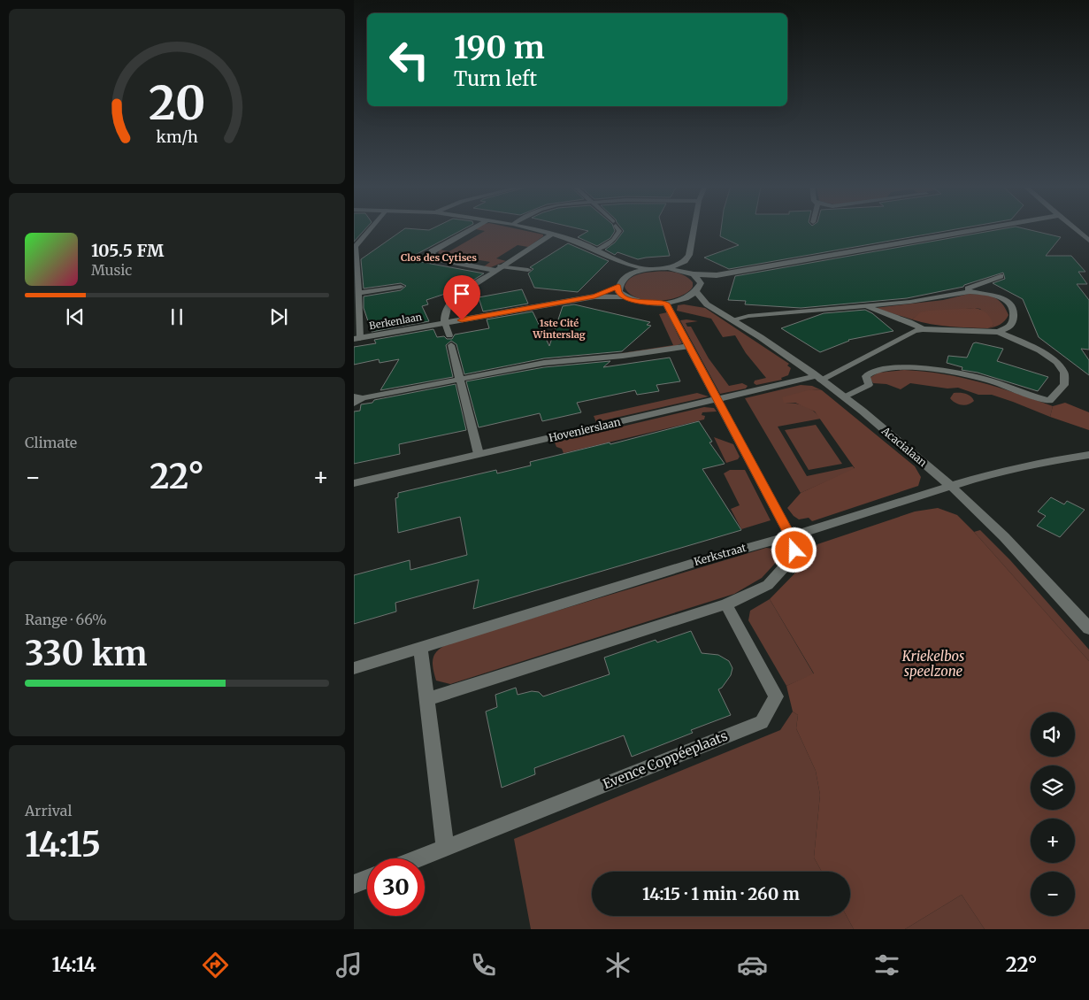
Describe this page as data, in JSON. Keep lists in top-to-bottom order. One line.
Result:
{"streets":{"street":["Berkenlaan","Hovenierslaan","Acacialaan","Kerkstraat","Evence Coppéeplaats"]},"crossings":[["Hovenierslaan","Acacialaan"],["Acacialaan","Kerkstraat"]],"districts":["Clos des Cytises","1ste Cité Winterslag"],"parks":["Kriekelbos speelzone"],"page":{"turn":["190 m","Turn left"],"song":["105.5 FM","Music"],"tile":["Climate",["Range · 66%","330 km"],["Arrival","14:15"]],"heat":["−","22°","+"],"map_buttons":["+","−"],"limit":"30","trip":"14:15 · 1 min · 260 m","tabs":["14:14","22°"],"gauge":["20","km/h"]}}
